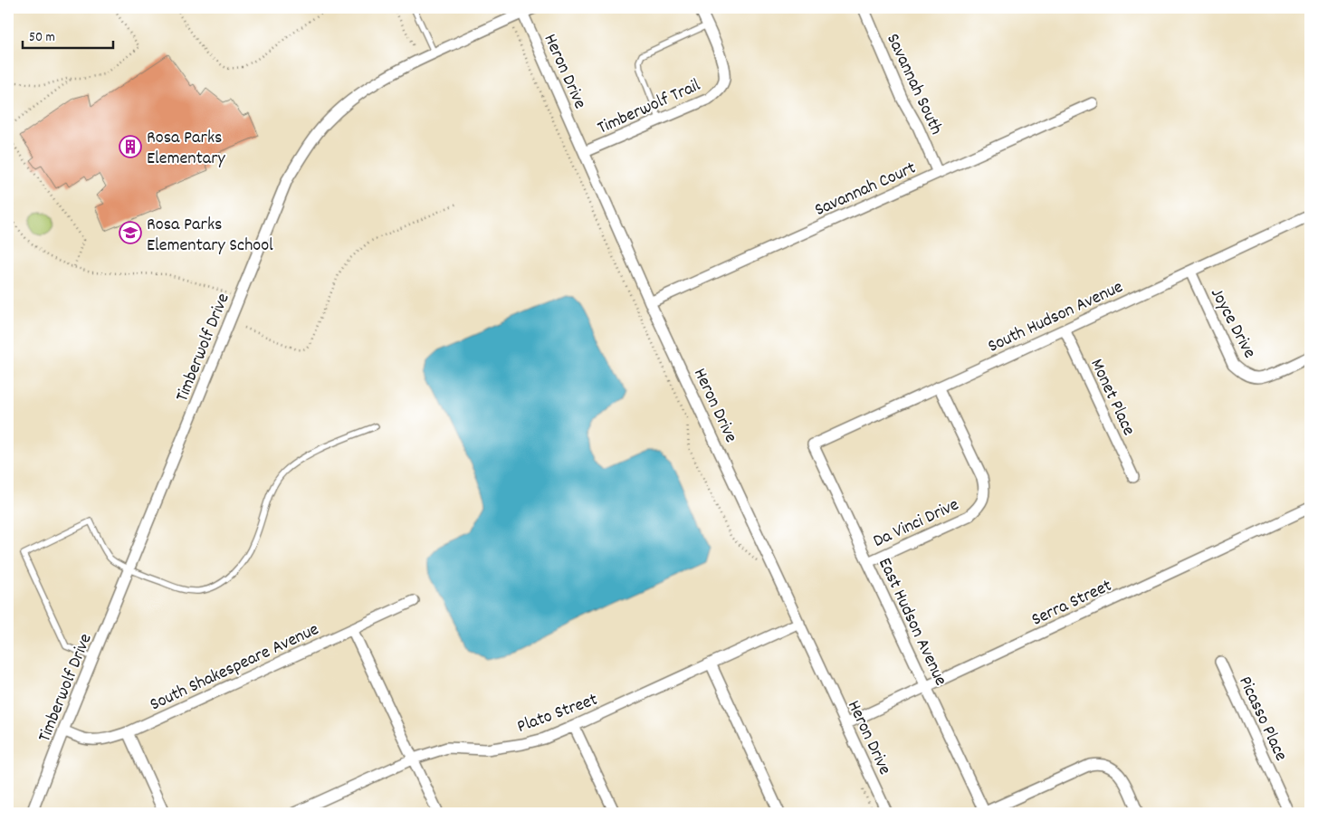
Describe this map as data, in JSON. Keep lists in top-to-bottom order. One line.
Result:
{"streets":{"street":["Heron Drive","Savannah South","Timberwolf Trail","Savannah Court","South Hudson Avenue","Joyce Drive","Timberwolf Drive","Monet Place","Da Vinci Drive","Serra Street","East Hudson Avenue","South Shakespeare Avenue","Plato Street","Picasso Place"]},"crossings":[["Heron Drive","Timberwolf Trail"],["Heron Drive","Savannah Court"],["Heron Drive","Timberwolf Drive"],["Heron Drive","Serra Street"],["Heron Drive","Plato Street"],["Savannah South","Savannah Court"],["South Hudson Avenue","Joyce Drive"],["South Hudson Avenue","Monet Place"],["South Hudson Avenue","Da Vinci Drive"],["South Hudson Avenue","East Hudson Avenue"],["Timberwolf Drive","South Shakespeare Avenue"],["Da Vinci Drive","East Hudson Avenue"],["Serra Street","East Hudson Avenue"]],"places":{"building":["Rosa Parks Elementary"],"school or university":["Rosa Parks Elementary School"]},"scale_bar":"50 m"}
